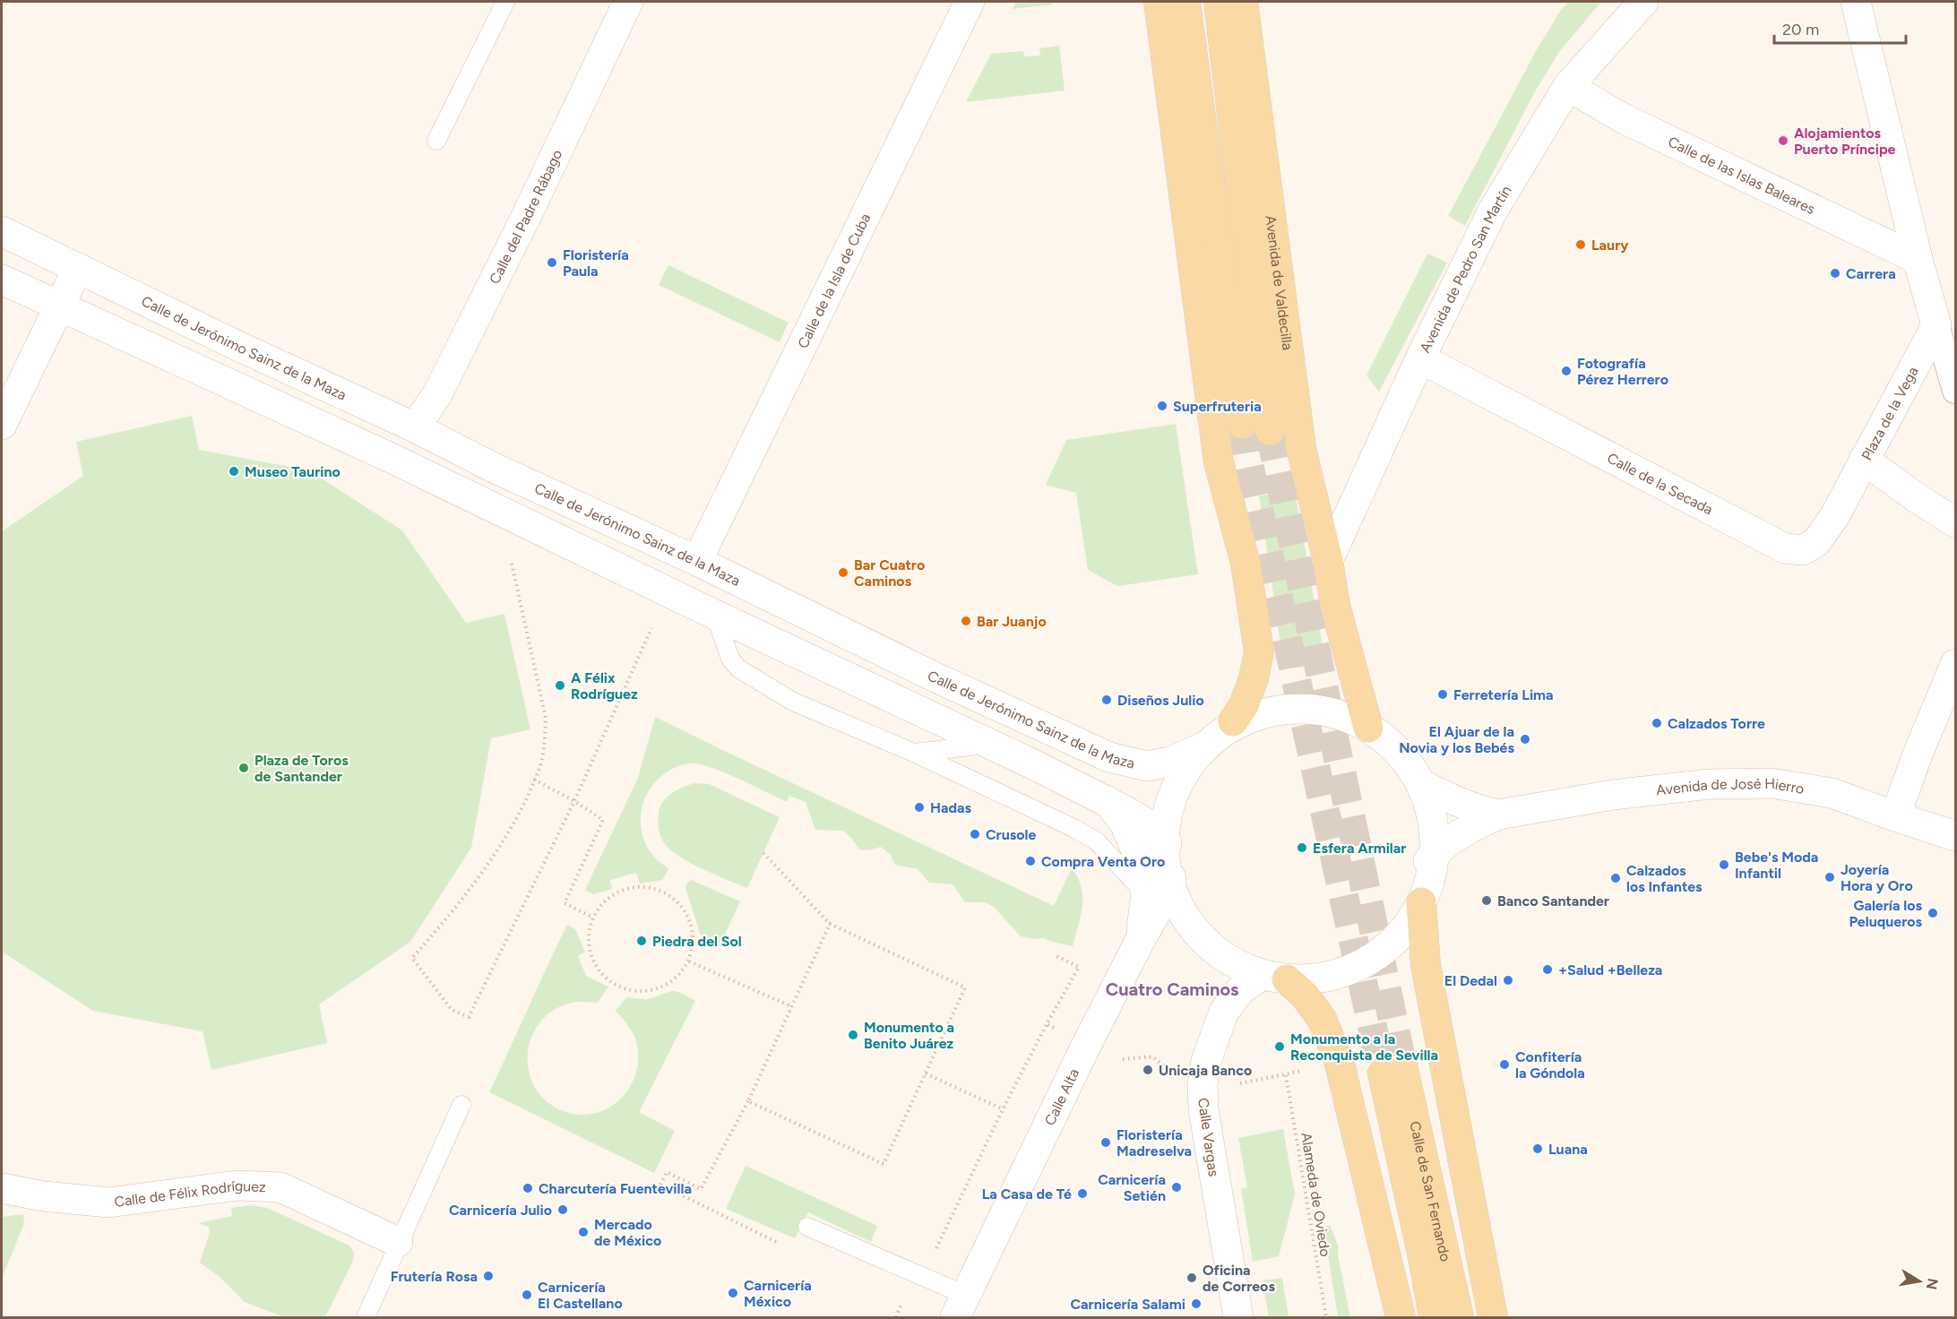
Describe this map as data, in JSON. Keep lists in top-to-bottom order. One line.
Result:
{"streets":{"main road":["Avenida de Valdecilla","Calle de San Fernando"],"street":["Calle de las Islas Baleares","Calle del Padre Rábago","Avenida de Pedro San Martín","Calle de la Isla de Cuba","Calle de Jerónimo Sainz de la Maza","Plaza de la Vega","Calle de la Secada","Avenida de José Hierro","Calle Alta","Calle Vargas","Calle de Félix Rodríguez"],"path":["Alameda de Oviedo"]},"crossings":[["Calle de las Islas Baleares","Avenida de Pedro San Martín"],["Calle del Padre Rábago","Calle de Jerónimo Sainz de la Maza"],["Avenida de Pedro San Martín","Avenida de Valdecilla"],["Avenida de Pedro San Martín","Calle de la Secada"],["Calle de la Isla de Cuba","Calle de Jerónimo Sainz de la Maza"],["Plaza de la Vega","Calle de la Secada"]],"districts":["Cuatro Caminos"],"places":["Alojamientos Puerto Príncipe","Laury","Floristería Paula","Carrera","Fotografía Pérez Herrero","Superfruteria","Museo Taurino","Bar Cuatro Caminos","Bar Juanjo","A Félix Rodríguez","Ferretería Lima","Diseños Julio","Calzados Torre","El Ajuar de la Novia y los Bebés","Plaza de Toros de Santander","Hadas","Crusole","Esfera Armilar","Compra Venta Oro","Bebe's Moda Infantil","Joyería Hora y Oro","Calzados los Infantes","Banco Santander","Galería los Peluqueros","Piedra del Sol","+Salud +Belleza","El Dedal","Monumento a Benito Juárez","Monumento a la Reconquista de Sevilla","Confitería la Góndola","Unicaja Banco","Floristería Madreselva","Luana","Carnicería Setién","Charcutería Fuentevilla","La Casa de Té","Carnicería Julio","Mercado de México","Frutería Rosa","Oficina de Correos","Carnicería México","Carnicería El Castellano","Carnicería Salami"],"scale_bar":"20 m","north":"right"}
